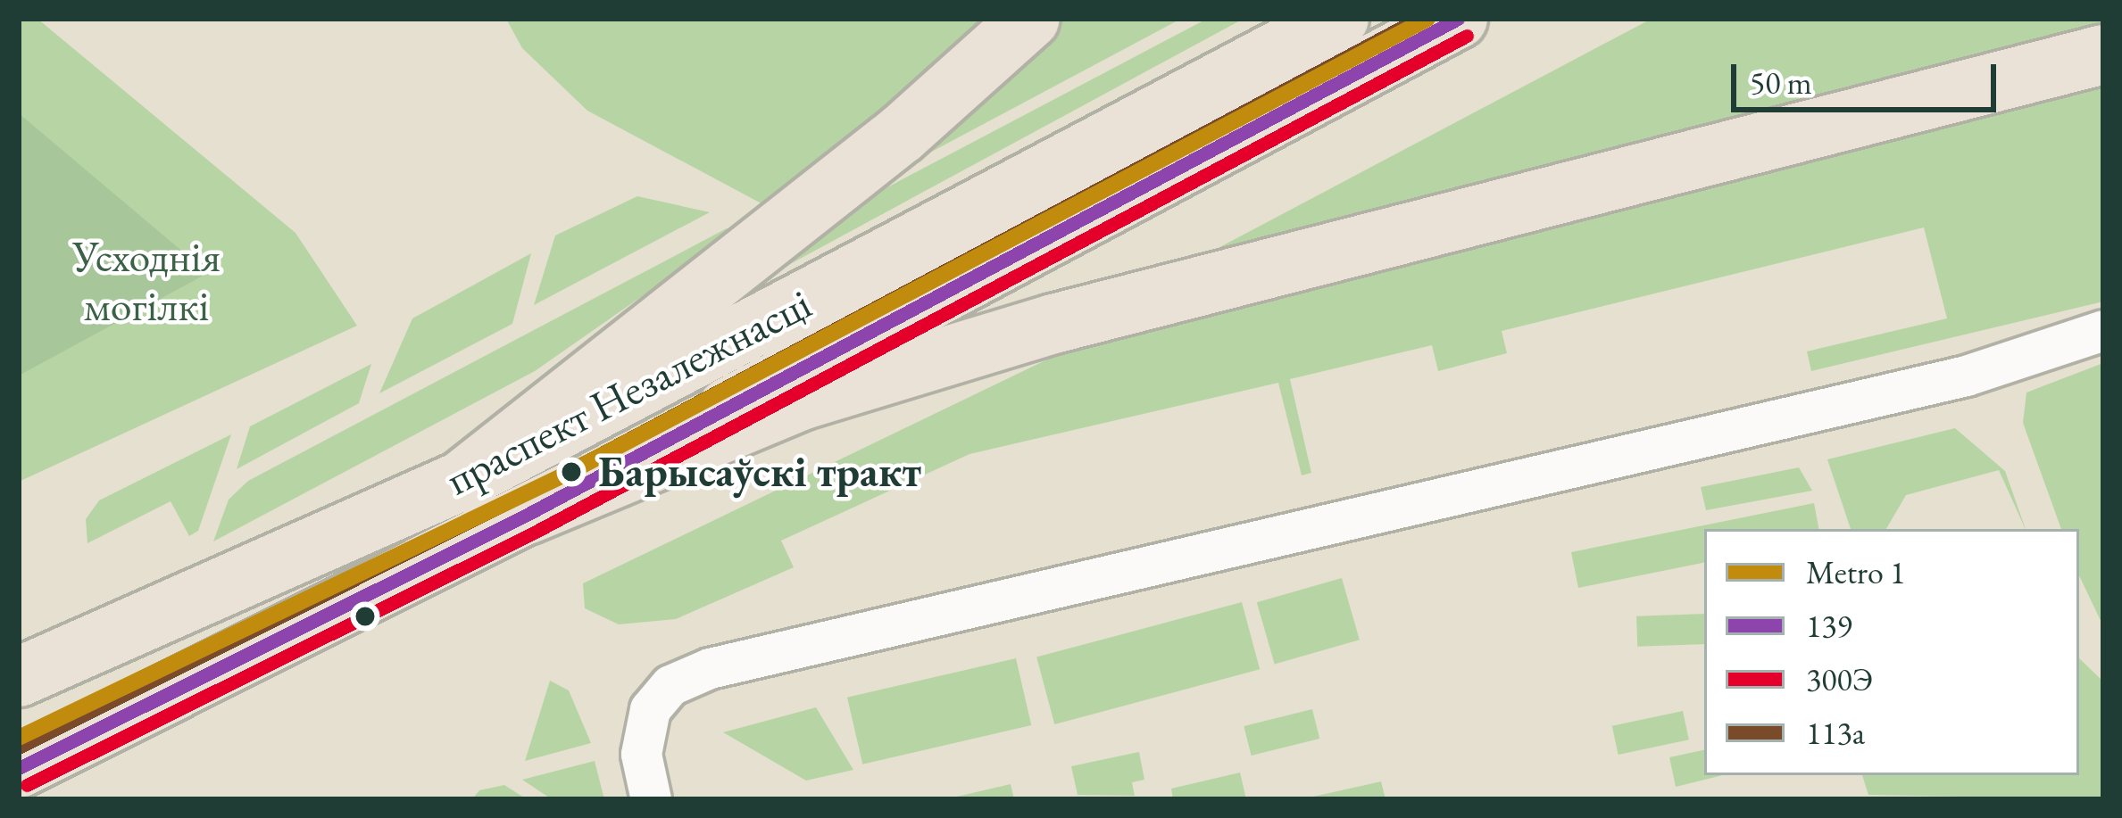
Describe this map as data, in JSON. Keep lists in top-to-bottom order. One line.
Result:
{"streets":{"main road":["праспект Незалежнасці"]},"parks":["Усходнія могілкі"],"places":["Барысаўскі тракт"],"lines":["metro line 1","transit line 139","transit line 113а","transit line 300Э"],"legend":["Metro 1","139","300Э","113а"],"scale_bar":"50 m"}
